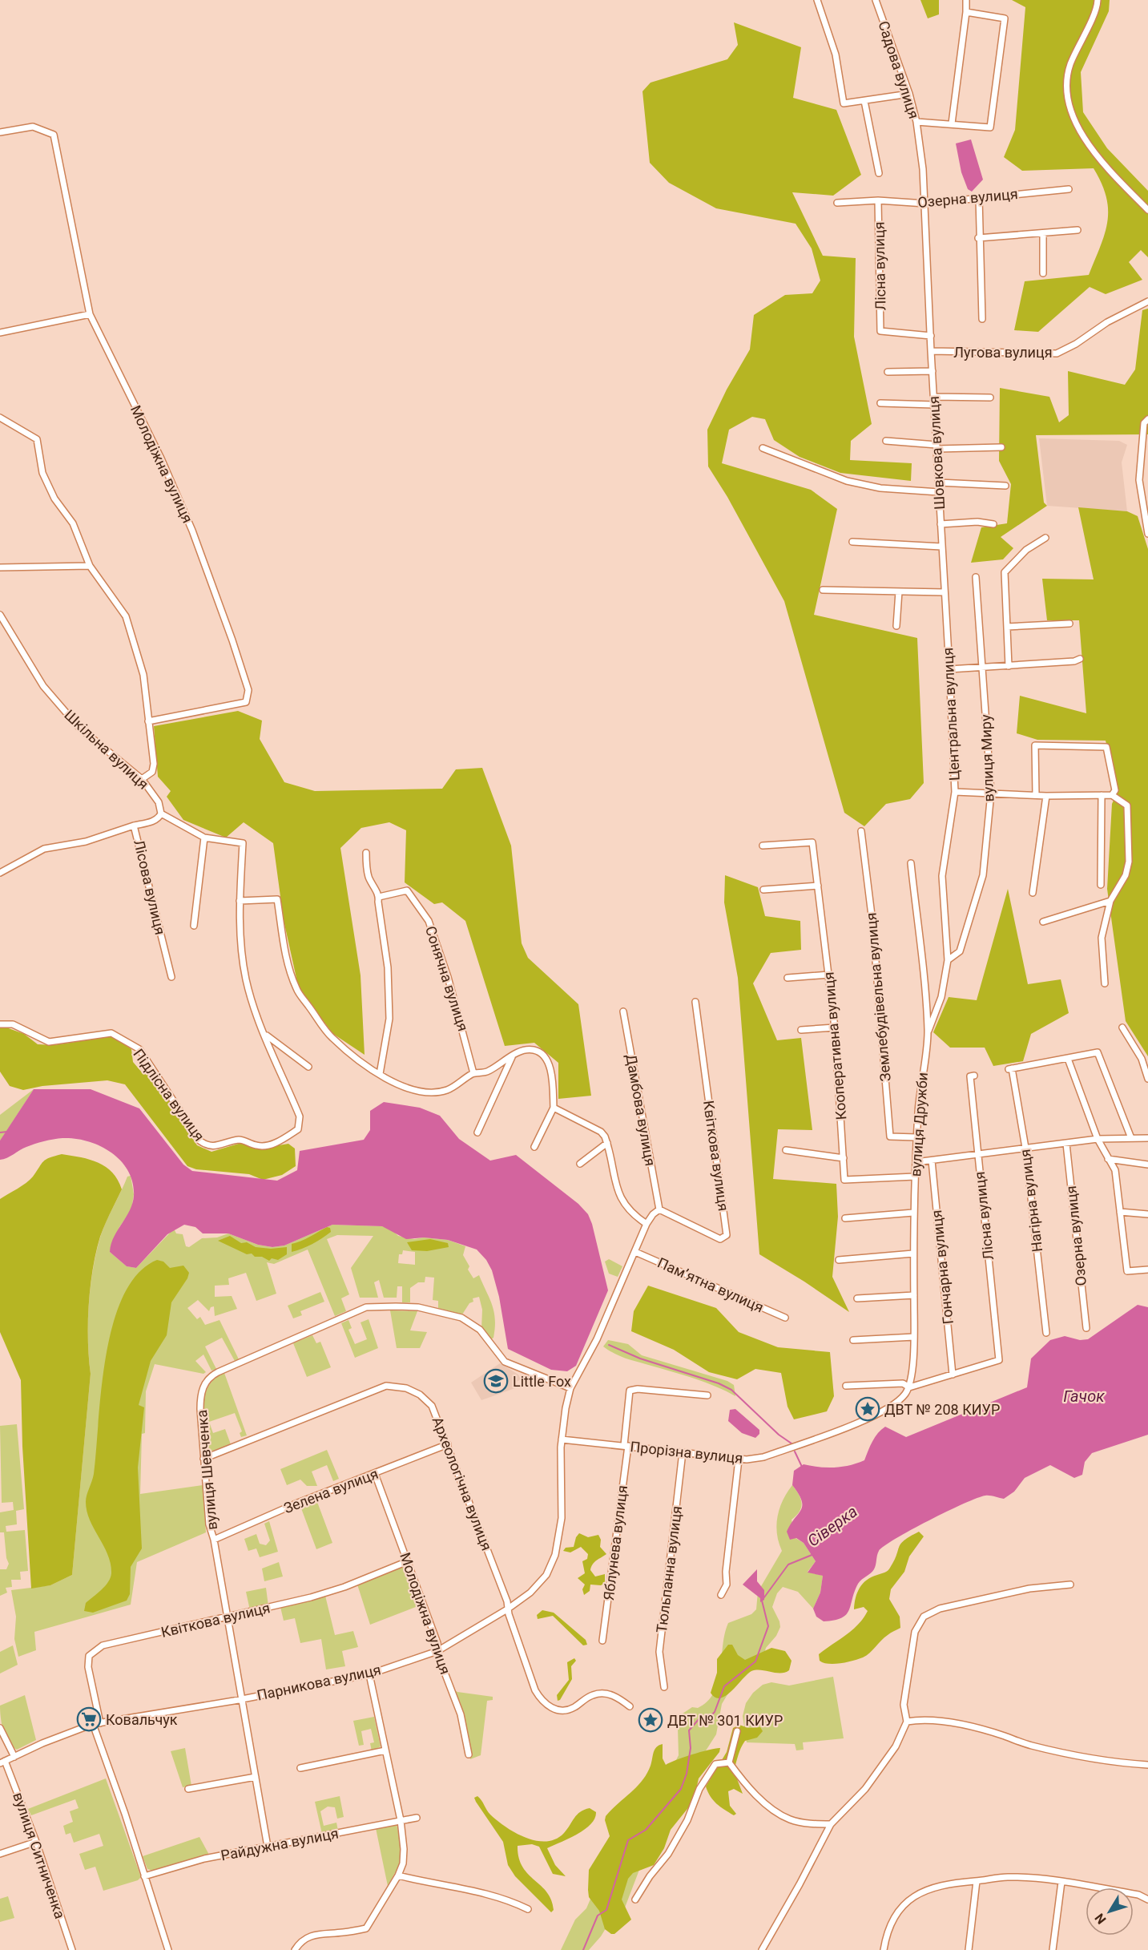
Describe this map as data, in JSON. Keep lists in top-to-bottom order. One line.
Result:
{"streets":{"street":["Садова вулиця","Озерна вулиця","Лісна вулиця","Лугова вулиця","Шовкова вулиця","Молодіжна вулиця","Центральна вулиця","Шкільна вулиця","вулиця Миру","Лісова вулиця","Сонячна вулиця","Землебудівельна вулиця","Кооперативна вулиця","Підлісна вулиця","Дамбова вулиця","вулиця Дружби","Квіткова вулиця","Нагірна вулиця","Гончарна вулиця","Памʼятна вулиця","Прорізна вулиця","вулиця Шевченка","Археологічна вулиця","Зелена вулиця","Яблунева вулиця","Тюльпанна вулиця","Парникова вулиця","Райдужна вулиця","вулиця Ситниченка"]},"crossings":[["Садова вулиця","Озерна вулиця"],["Садова вулиця","Шовкова вулиця"],["Озерна вулиця","Лісна вулиця"],["Озерна вулиця","Шовкова вулиця"],["Лісна вулиця","Шовкова вулиця"],["Лісна вулиця","Гончарна вулиця"],["Лугова вулиця","Шовкова вулиця"],["Шовкова вулиця","Центральна вулиця"],["Молодіжна вулиця","Квіткова вулиця"],["Молодіжна вулиця","Зелена вулиця"],["Молодіжна вулиця","Парникова вулиця"],["Центральна вулиця","вулиця Миру"],["Центральна вулиця","вулиця Дружби"],["Землебудівельна вулиця","вулиця Дружби"],["Кооперативна вулиця","вулиця Дружби"],["Дамбова вулиця","Квіткова вулиця"],["вулиця Дружби","Прорізна вулиця"],["Квіткова вулиця","вулиця Шевченка"],["Квіткова вулиця","Парникова вулиця"],["Памʼятна вулиця","Парникова вулиця"],["Прорізна вулиця","Яблунева вулиця"],["Прорізна вулиця","Тюльпанна вулиця"],["Прорізна вулиця","Парникова вулиця"],["вулиця Шевченка","Археологічна вулиця"],["вулиця Шевченка","Зелена вулиця"],["вулиця Шевченка","Парникова вулиця"],["вулиця Шевченка","Райдужна вулиця"],["Археологічна вулиця","Зелена вулиця"],["Археологічна вулиця","Парникова вулиця"],["Парникова вулиця","вулиця Ситниченка"]],"water":["Гачок","Сіверка"],"places":{"school or university":["Little Fox"],"place":["ДВТ № 208 КИУР","ДВТ № 301 КИУР"],"supermarket":["Ковальчук"]},"north":"bottom left"}
